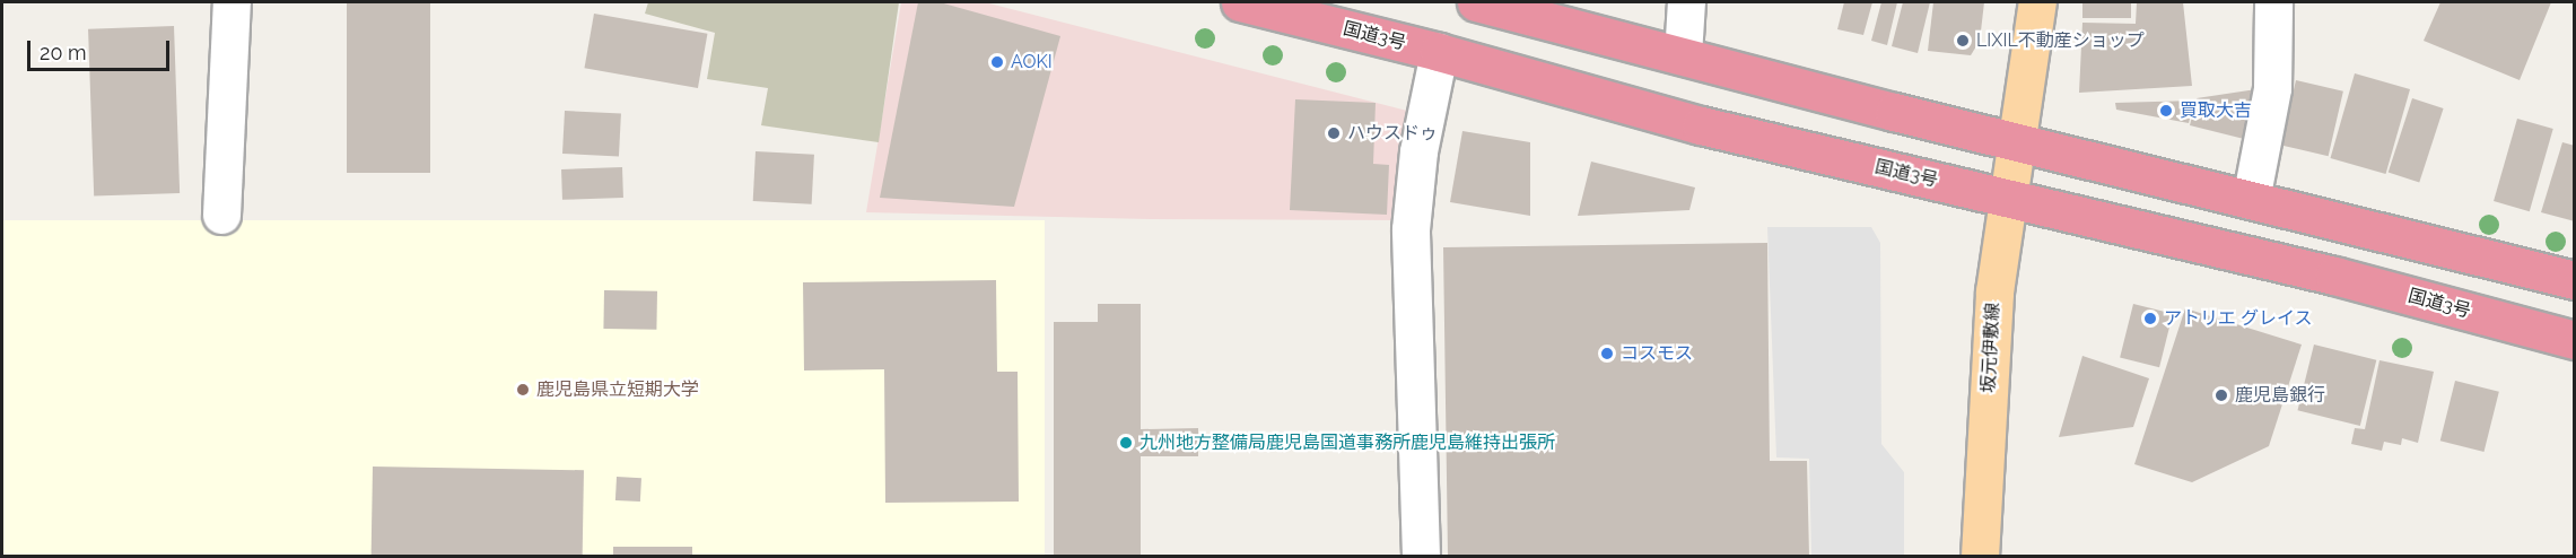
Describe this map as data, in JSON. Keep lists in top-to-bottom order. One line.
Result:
{"streets":{"highway":["国道3号"],"main road":["坂元伊敷線"]},"crossings":[["国道3号","坂元伊敷線"]],"places":["LIXIL不動産ショップ","AOKI","買取大吉","ハウスドゥ","アトリエ グレイス","コスモス","鹿児島県立短期大学","鹿児島銀行","九州地方整備局鹿児島国道事務所鹿児島維持出張所"],"scale_bar":"20 m"}
